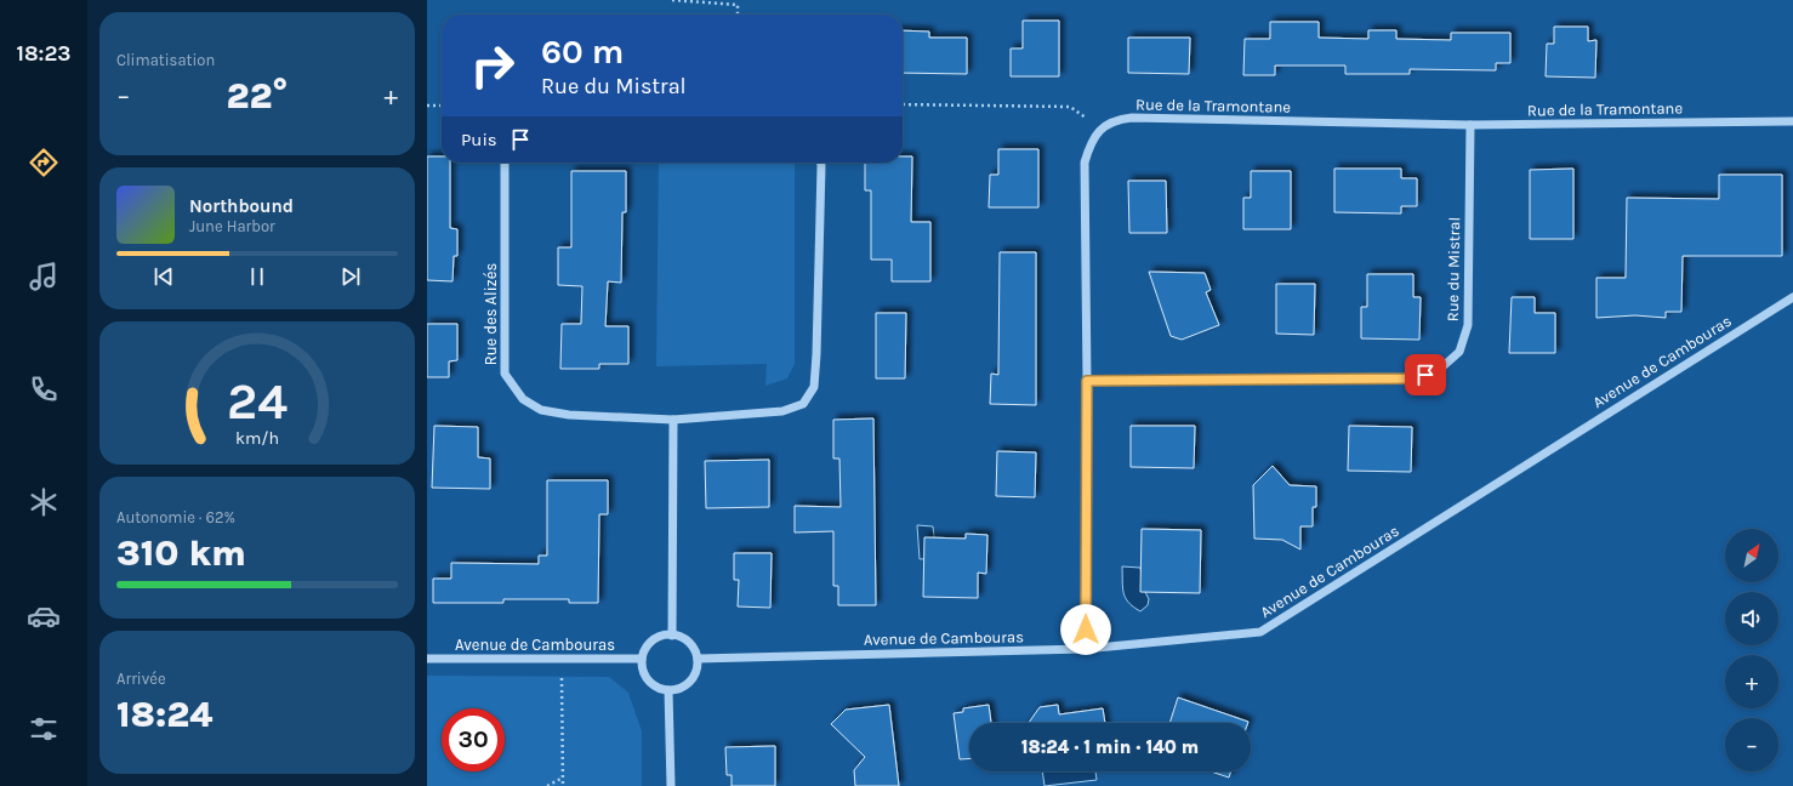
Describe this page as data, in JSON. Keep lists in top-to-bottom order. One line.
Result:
{"streets":{"street":["Rue de la Tramontane","Rue du Mistral","Rue des Alizés","Avenue de Cambouras"]},"crossings":[["Rue de la Tramontane","Rue du Mistral"]],"north":"top right","page":{"tabs":"18:23","tile":["Climatisation",["Autonomie · 62%","310 km"],["Arrivée","18:24"]],"turn":["60 m","Rue du Mistral"],"heat":["−","22°","+"],"then":"Puis","song":["Northbound","June Harbor"],"map_buttons":["+","−"],"limit":"30","trip":"18:24 · 1 min · 140 m","gauge":["24","km/h"]}}
